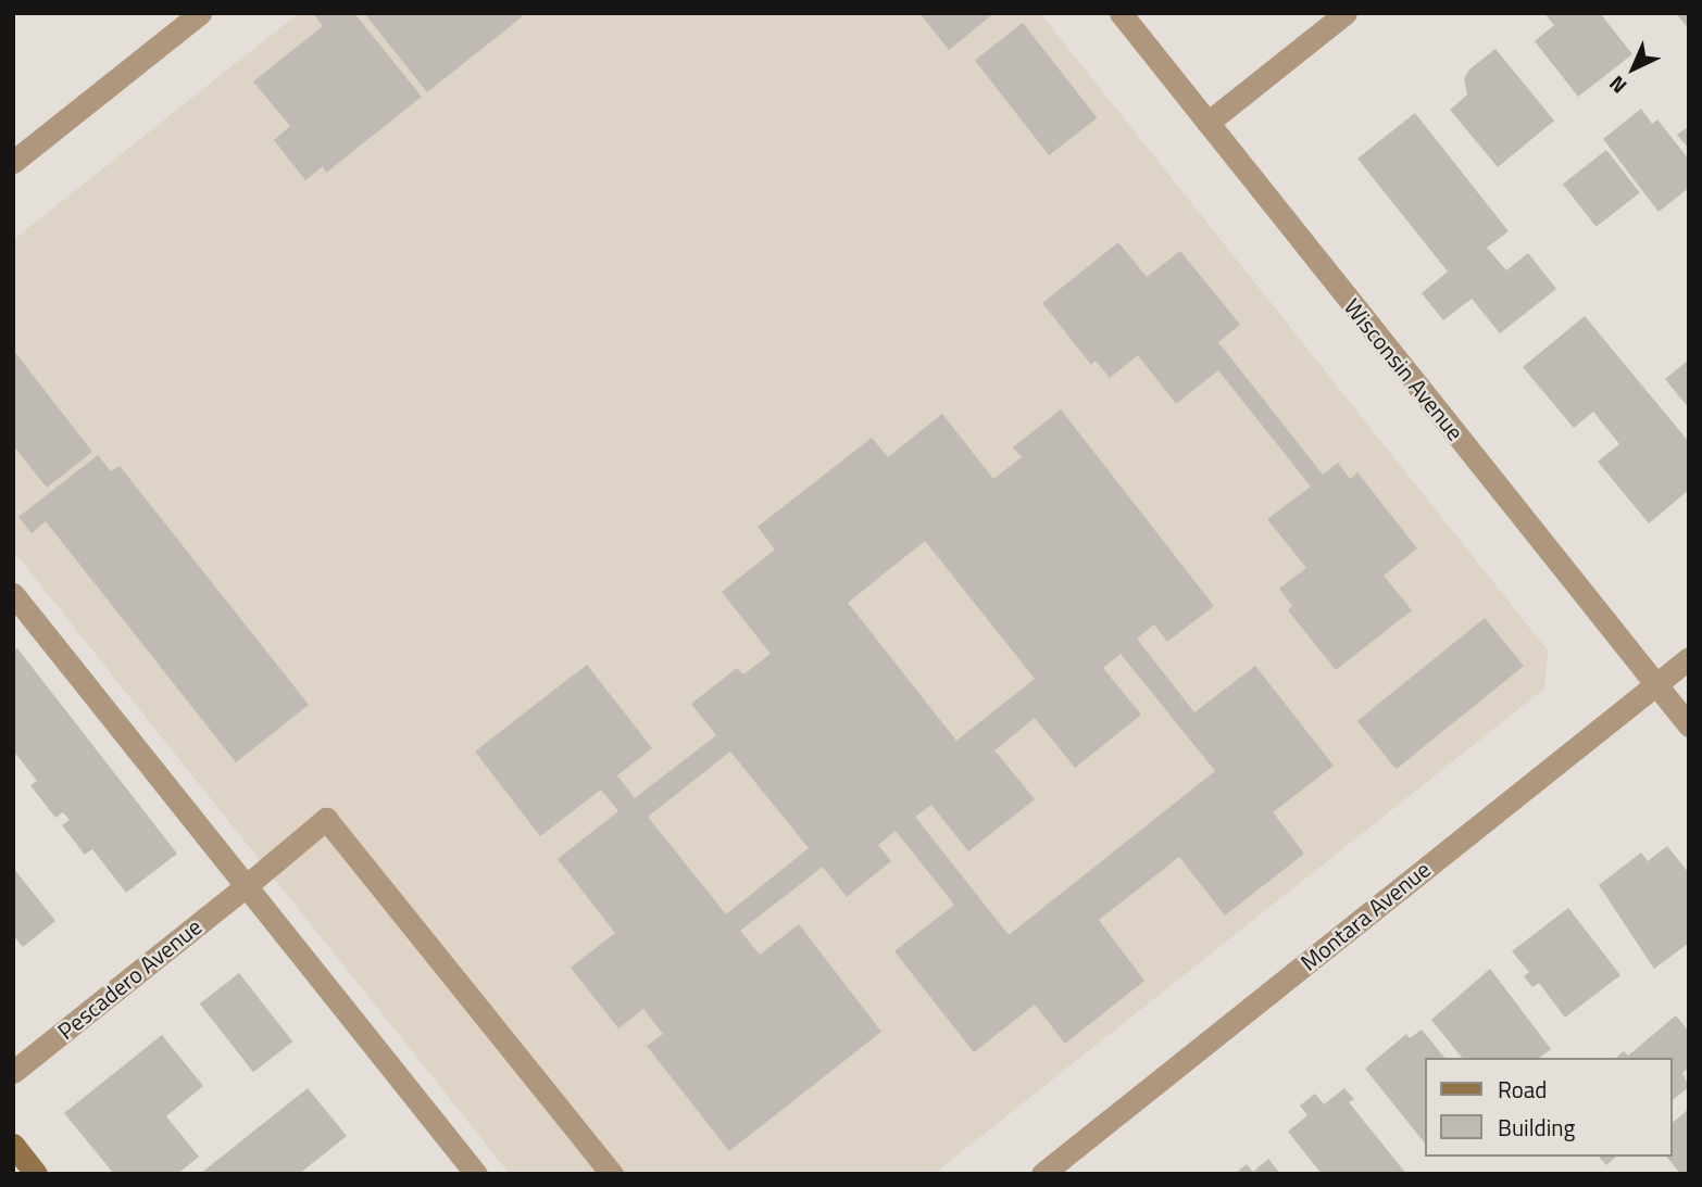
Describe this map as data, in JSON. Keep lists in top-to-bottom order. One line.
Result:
{"streets":{"street":["Wisconsin Avenue","Montara Avenue","Pescadero Avenue"]},"crossings":[["Wisconsin Avenue","Montara Avenue"]],"legend":["Road","Building"],"north":"bottom left"}
